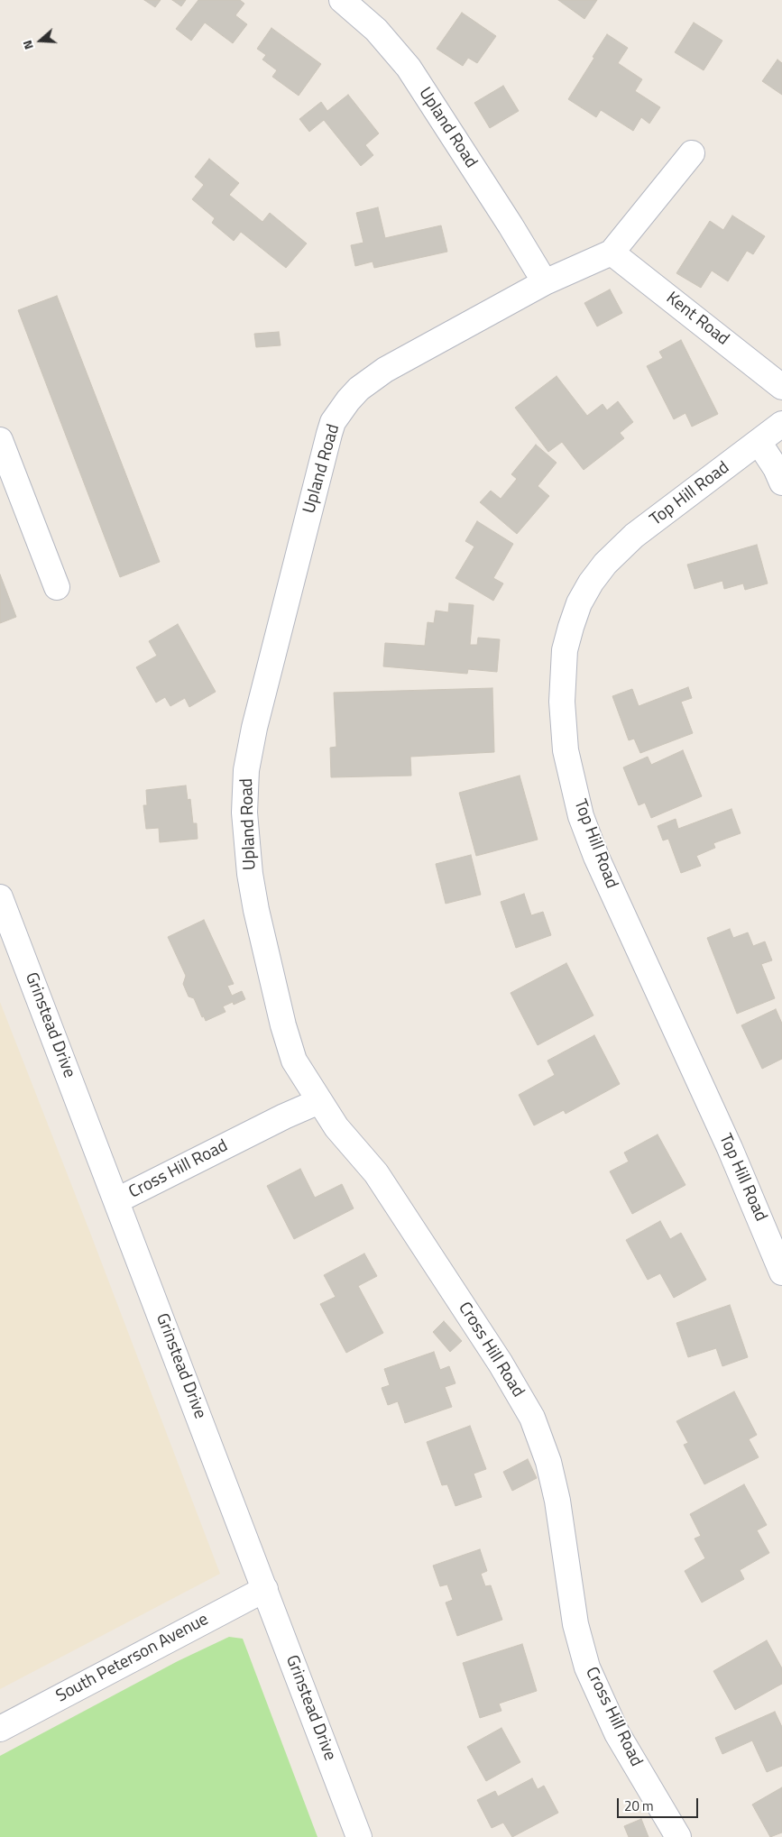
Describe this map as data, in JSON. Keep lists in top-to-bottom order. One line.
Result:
{"streets":{"street":["Upland Road","Kent Road","Top Hill Road","Grinstead Drive","Cross Hill Road","South Peterson Avenue"]},"crossings":[["Upland Road","Cross Hill Road"],["Grinstead Drive","Cross Hill Road"],["Grinstead Drive","South Peterson Avenue"]],"scale_bar":"20 m","north":"left"}
